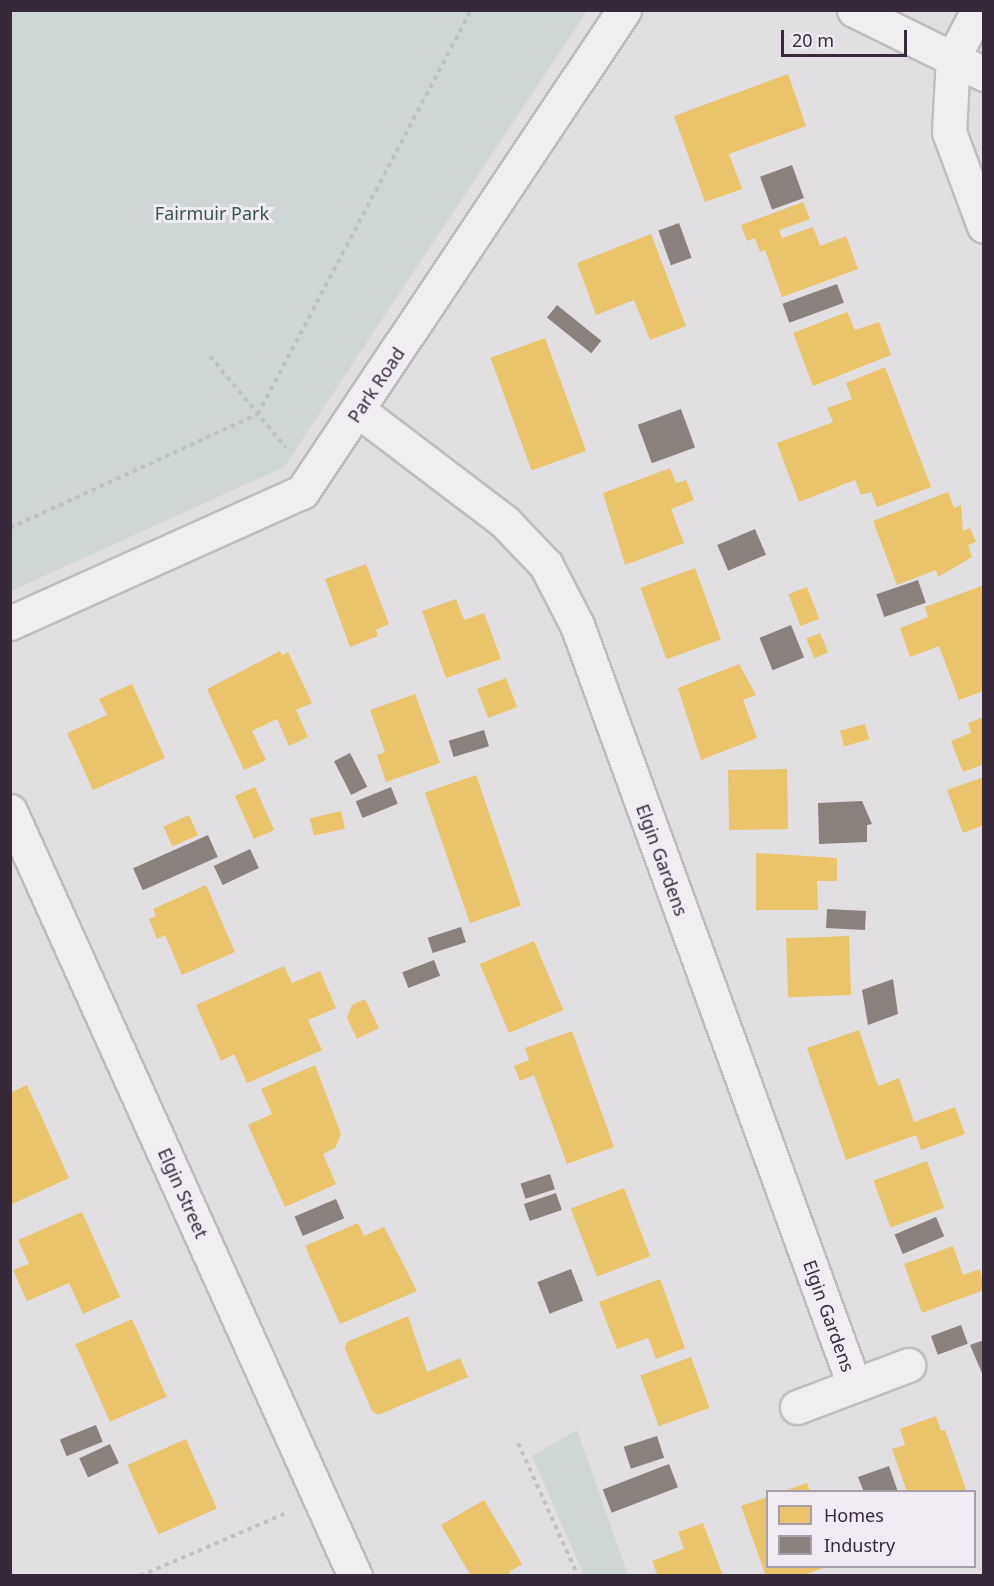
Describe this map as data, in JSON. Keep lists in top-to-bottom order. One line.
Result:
{"streets":{"street":["Park Road","Elgin Gardens","Elgin Street"]},"crossings":[["Park Road","Elgin Gardens"]],"parks":["Fairmuir Park"],"legend":["Homes","Industry"],"scale_bar":"20 m"}
